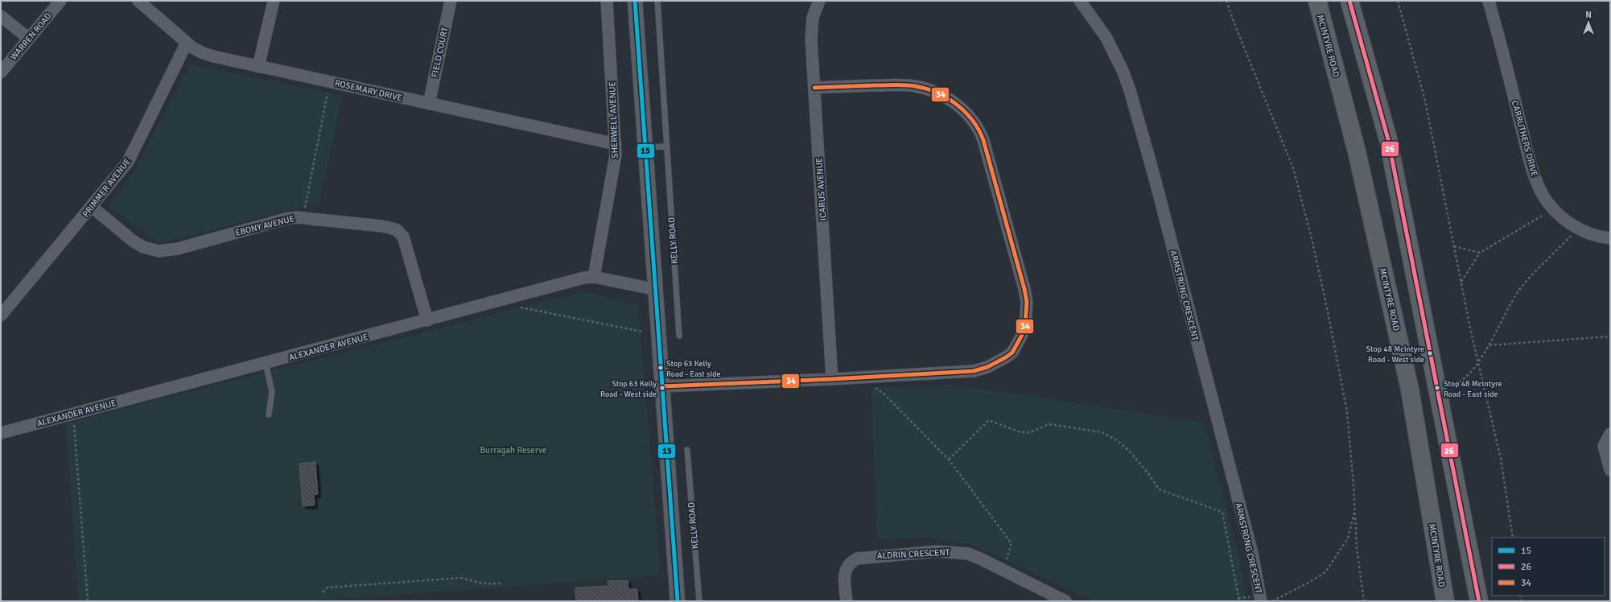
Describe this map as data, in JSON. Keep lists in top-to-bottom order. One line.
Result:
{"streets":{"main road":["MCINTYRE ROAD"],"street":["WARREN ROAD","FIELD COURT","ROSEMARY DRIVE","SHERWELL AVENUE","CARRUTHERS DRIVE","PRIMMER AVENUE","ICARUS AVENUE","EBONY AVENUE","ARMSTRONG CRESCENT","ALEXANDER AVENUE","ALDRIN CRESCENT"],"lane":["KELLY ROAD"]},"crossings":[["FIELD COURT","ROSEMARY DRIVE"],["ROSEMARY DRIVE","SHERWELL AVENUE"],["ROSEMARY DRIVE","PRIMMER AVENUE"],["SHERWELL AVENUE","ALEXANDER AVENUE"],["PRIMMER AVENUE","EBONY AVENUE"],["EBONY AVENUE","ALEXANDER AVENUE"]],"parks":["Burragah Reserve"],"places":["Stop 48 Mcintyre Road - West side","Stop 63 Kelly Road - East side","Stop 63 Kelly Road - West side","Stop 48 Mcintyre Road - East side"],"lines":["transit line 15","transit line 26","transit line 34"],"legend":["15","26","34"],"north":"top"}
